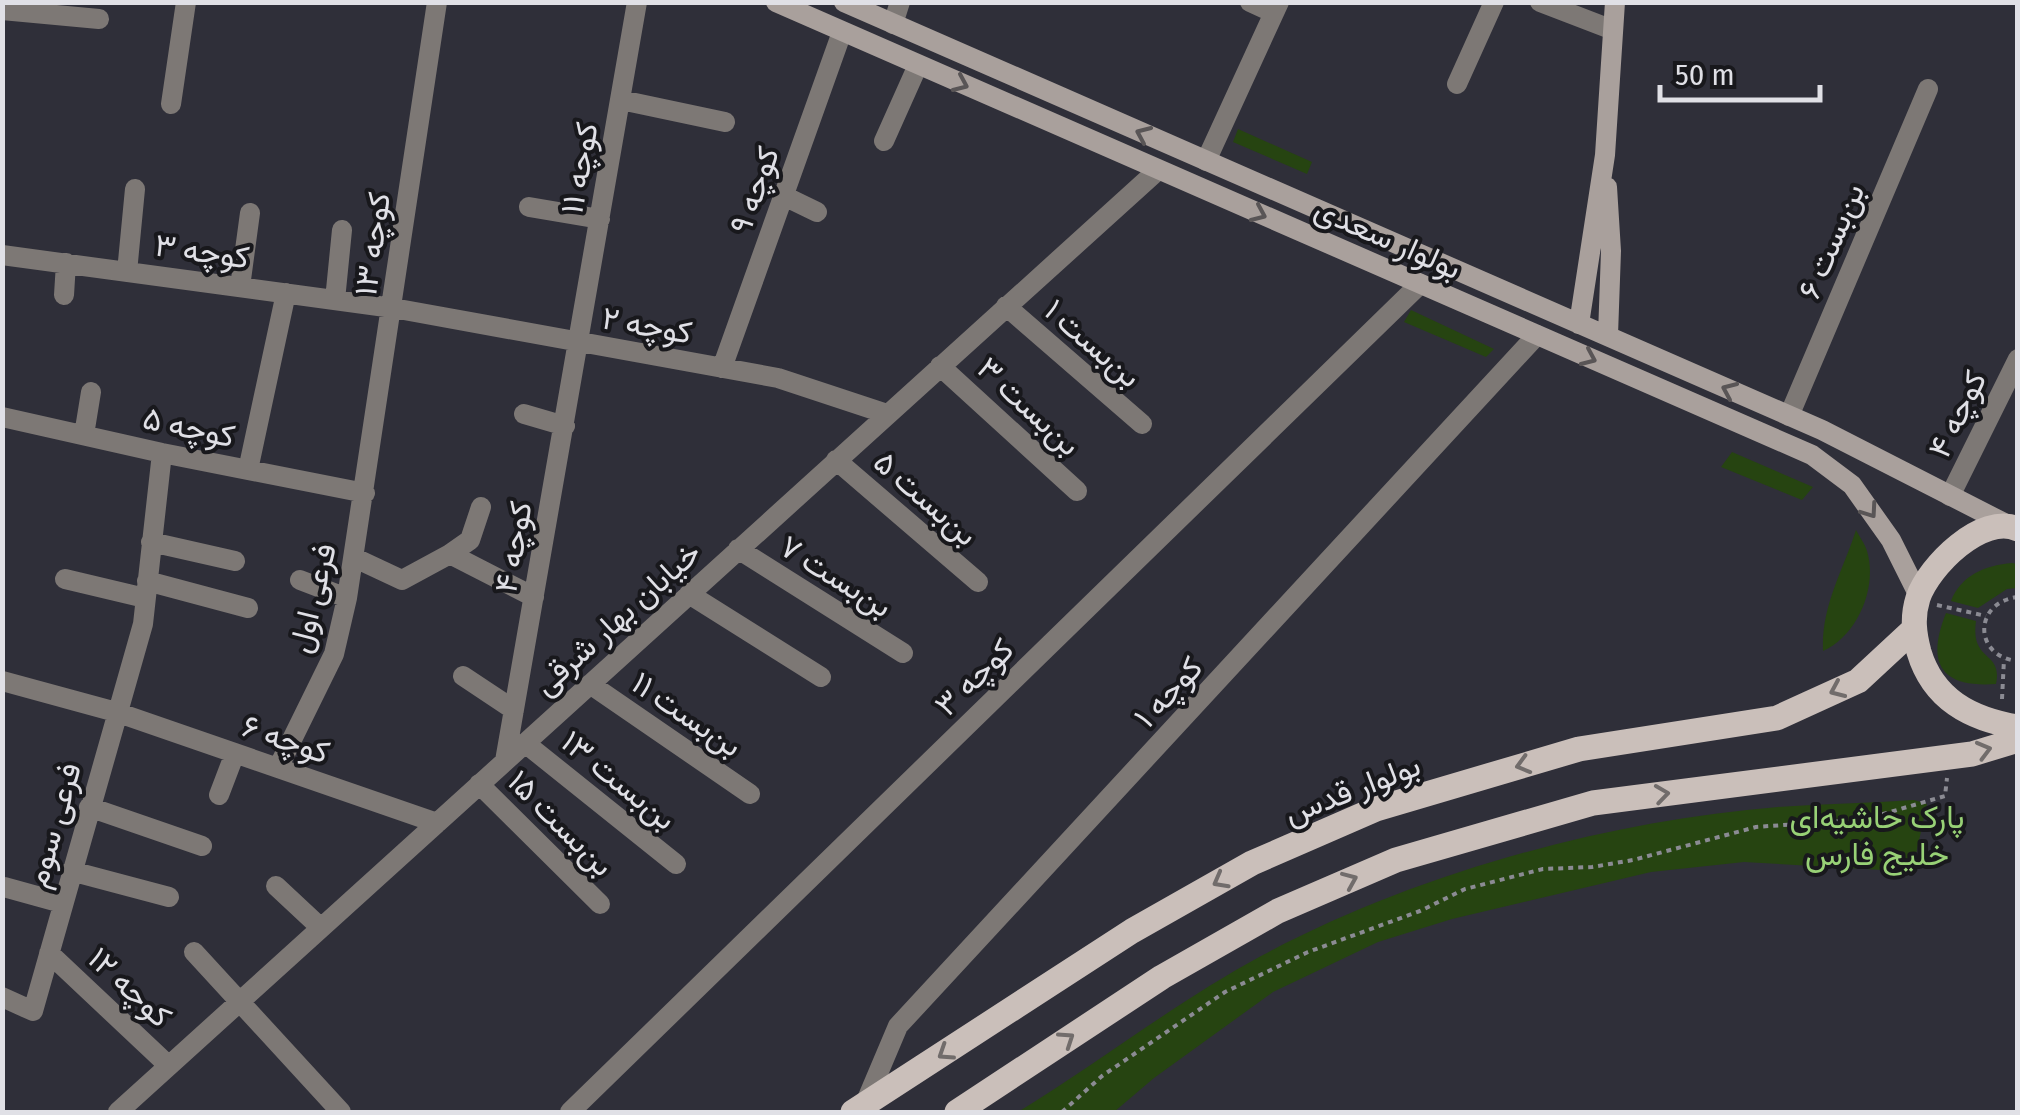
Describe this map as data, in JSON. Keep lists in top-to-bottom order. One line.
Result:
{"streets":{"main road":["بولوار سعدی","بولوار قدس"],"street":["کوچه ۱۱","کوچه ۹","بن‌بست ۶","کوچه ۱۳","کوچه ۳","کوچه ۲","بن‌بست ۱","بن‌بست ۳","کوچه ۴","کوچه ۵","بن‌بست ۵","بن‌بست ۷","فرعی اول","خیابان بهار شرقی","کوچه ۱","بن‌بست ۱۱","کوچه ۶","بن‌بست ۱۳","بن‌بست ۱۵","فرعی سوم","کوچه ۱۲"]},"crossings":[["کوچه ۱۱","کوچه ۲"],["کوچه ۱۱","کوچه ۴"],["کوچه ۹","بولوار سعدی"],["کوچه ۹","کوچه ۲"],["بولوار سعدی","بن‌بست ۶"],["بولوار سعدی","کوچه ۳"],["بولوار سعدی","کوچه ۴"],["بولوار سعدی","خیابان بهار شرقی"],["بولوار سعدی","کوچه ۱"],["کوچه ۱۳","کوچه ۳"],["کوچه ۱۳","کوچه ۲"],["کوچه ۱۳","کوچه ۵"],["کوچه ۱۳","فرعی اول"],["کوچه ۳","کوچه ۲"],["کوچه ۲","کوچه ۴"],["کوچه ۲","خیابان بهار شرقی"],["بن‌بست ۱","خیابان بهار شرقی"],["بن‌بست ۳","خیابان بهار شرقی"],["کوچه ۴","خیابان بهار شرقی"],["کوچه ۵","فرعی اول"],["بن‌بست ۵","خیابان بهار شرقی"],["بن‌بست ۷","خیابان بهار شرقی"],["فرعی اول","کوچه ۶"],["خیابان بهار شرقی","بن‌بست ۱۱"],["خیابان بهار شرقی","کوچه ۶"],["خیابان بهار شرقی","بن‌بست ۱۳"],["خیابان بهار شرقی","بن‌بست ۱۵"],["خیابان بهار شرقی","کوچه ۱۲"],["کوچه ۱","بولوار قدس"],["کوچه ۶","فرعی سوم"],["فرعی سوم","کوچه ۱۲"]],"parks":["پارک حاشیه‌ای خلیج فارس"],"scale_bar":"50 m"}
